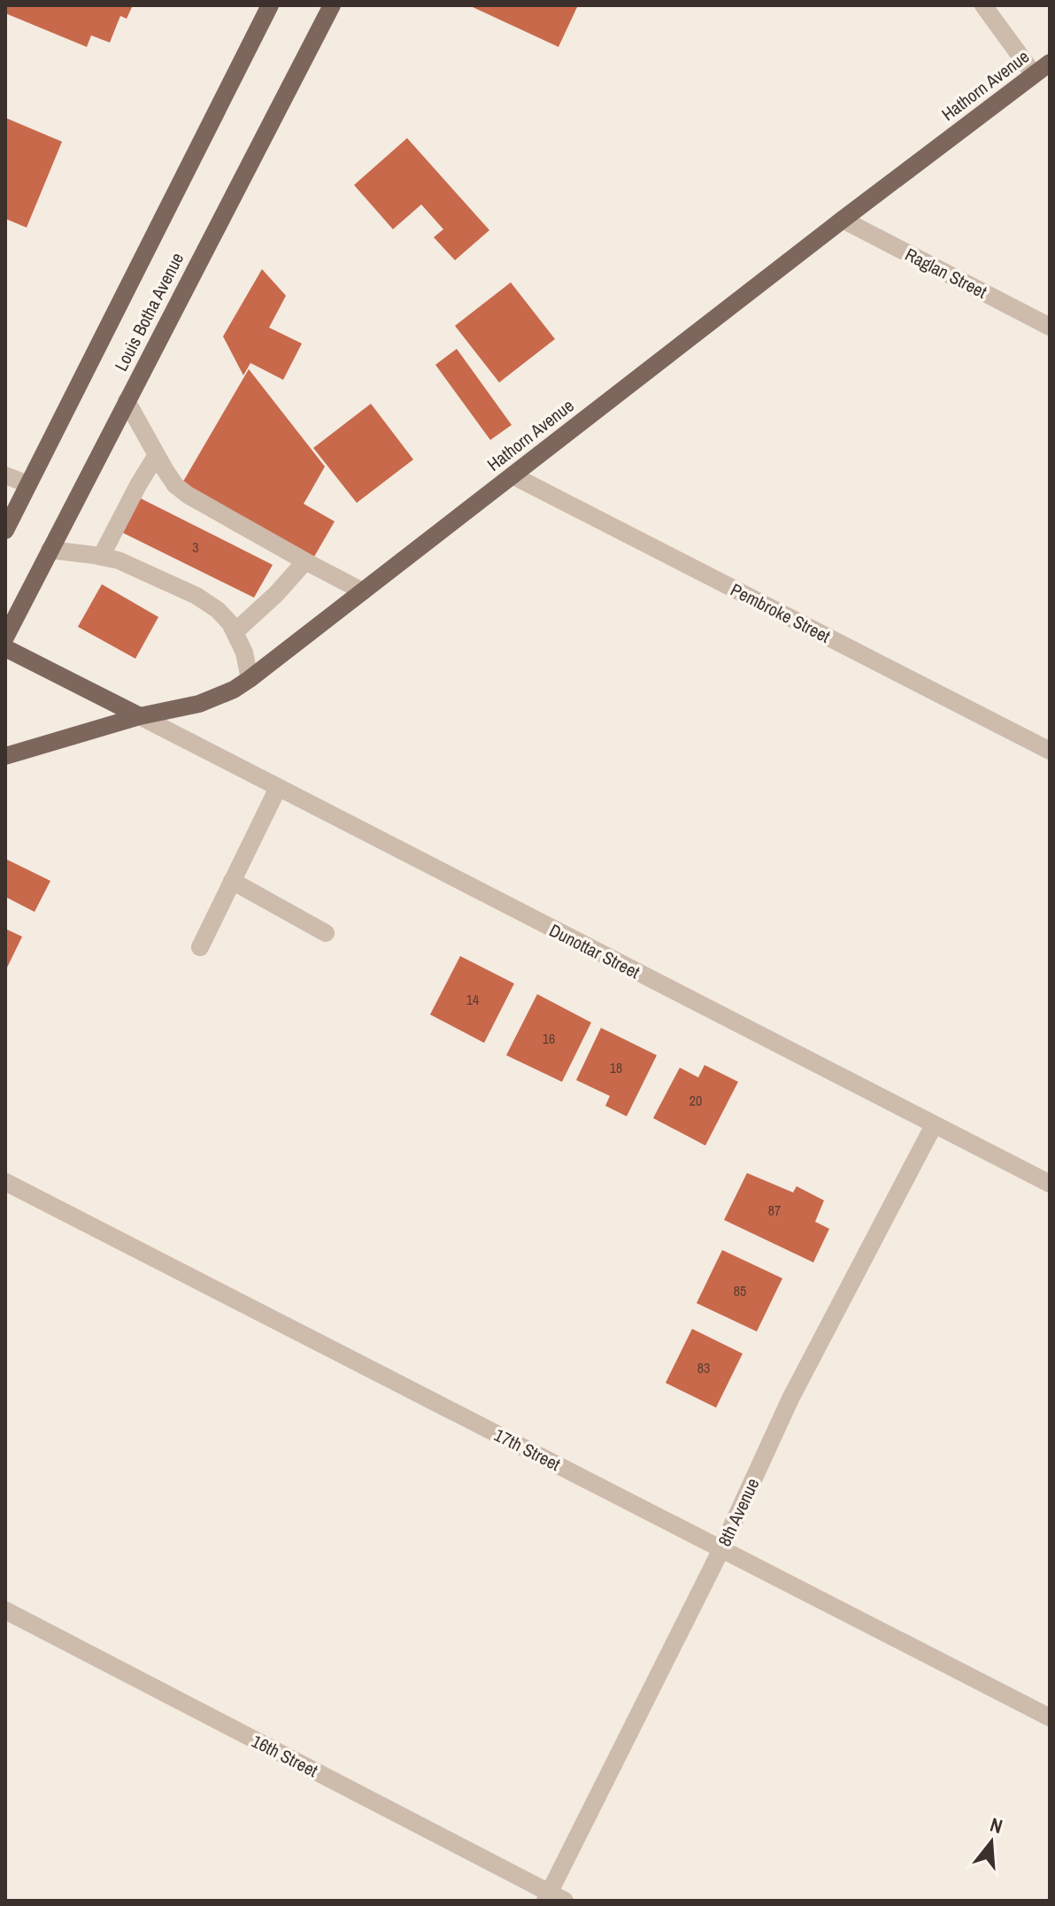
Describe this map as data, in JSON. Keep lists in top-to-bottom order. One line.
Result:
{"streets":{"main road":["Hathorn Avenue","Louis Botha Avenue"],"street":["Raglan Street","Pembroke Street","Dunottar Street","17th Street","8th Avenue","16th Street"]},"crossings":[["Hathorn Avenue","Raglan Street"],["Hathorn Avenue","Pembroke Street"],["Hathorn Avenue","Dunottar Street"],["Dunottar Street","8th Avenue"],["17th Street","8th Avenue"],["8th Avenue","16th Street"]],"house_numbers":["3","14","16","18","20","87","85","83"],"north":"top"}
